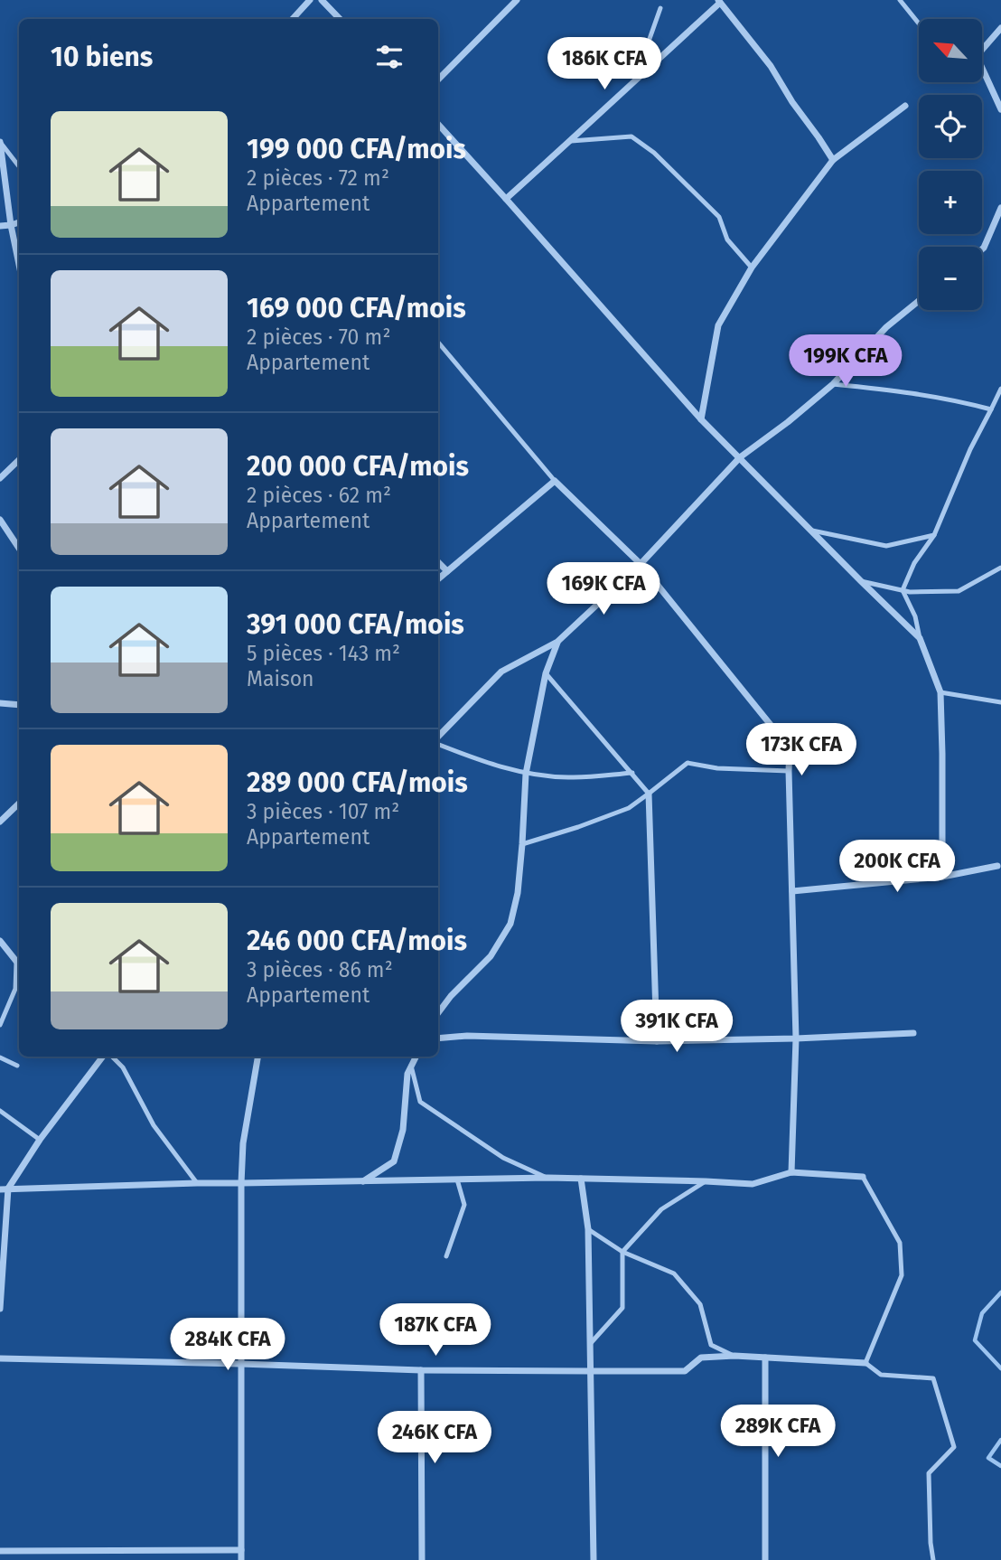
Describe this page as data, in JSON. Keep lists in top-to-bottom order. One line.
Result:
{"north":"top left","page":{"map_buttons":["+","−"],"heading":"10 biens","price":["186K CFA","199K CFA","169K CFA","173K CFA","200K CFA","391K CFA","187K CFA","284K CFA","289K CFA","246K CFA"],"list":[{"name":"199 000 CFA/mois","note":"2 pièces · 72 m² · Appartement"},{"name":"169 000 CFA/mois","note":"2 pièces · 70 m² · Appartement"},{"name":"200 000 CFA/mois","note":"2 pièces · 62 m² · Appartement"},{"name":"391 000 CFA/mois","note":"5 pièces · 143 m² · Maison"},{"name":"289 000 CFA/mois","note":"3 pièces · 107 m² · Appartement"},{"name":"246 000 CFA/mois","note":"3 pièces · 86 m² · Appartement"}]}}
